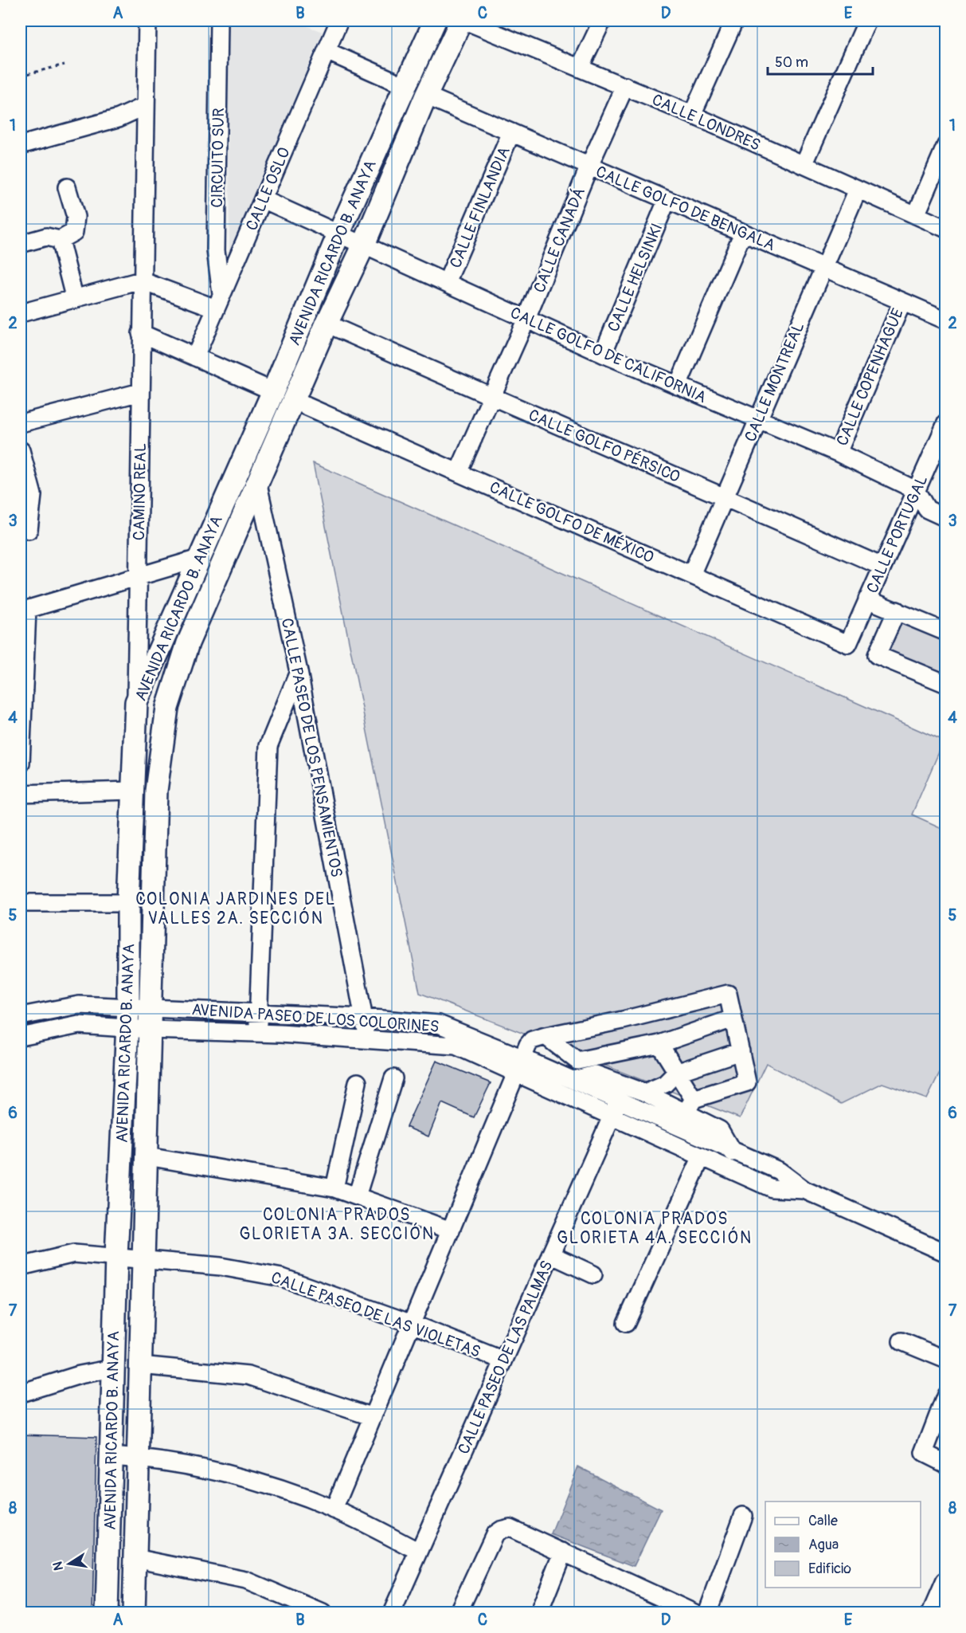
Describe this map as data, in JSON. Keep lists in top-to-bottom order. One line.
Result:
{"streets":{"main road":["AVENIDA RICARDO B. ANAYA"],"street":["CALLE LONDRES","CIRCUITO SUR","CALLE OSLO","CALLE FINLANDIA","CALLE GOLFO DE BENGALA","CALLE CANADÁ","CALLE HELSINKI","CALLE GOLFO DE CALIFORNIA","CALLE COPENHAGUE","CALLE MONTREAL","CALLE GOLFO PÉRSICO","CAMINO REAL","CALLE GOLFO DE MÉXICO","CALLE PORTUGAL","CALLE PASEO DE LOS PENSAMIENTOS","AVENIDA PASEO DE LOS COLORINES","CALLE PASEO DE LAS VIOLETAS","CALLE PASEO DE LAS PALMAS"]},"crossings":[["CALLE LONDRES","CALLE CANADÁ"],["CALLE LONDRES","CALLE MONTREAL"],["CIRCUITO SUR","CALLE OSLO"],["CALLE OSLO","CALLE GOLFO DE CALIFORNIA"],["CALLE FINLANDIA","CALLE GOLFO DE BENGALA"],["CALLE FINLANDIA","CALLE GOLFO DE CALIFORNIA"],["CALLE GOLFO DE BENGALA","CALLE CANADÁ"],["CALLE GOLFO DE BENGALA","AVENIDA RICARDO B. ANAYA"],["CALLE GOLFO DE BENGALA","CALLE HELSINKI"],["CALLE GOLFO DE BENGALA","CALLE COPENHAGUE"],["CALLE GOLFO DE BENGALA","CALLE MONTREAL"],["CALLE CANADÁ","CALLE GOLFO DE CALIFORNIA"],["CALLE CANADÁ","CALLE GOLFO PÉRSICO"],["CALLE CANADÁ","CALLE GOLFO DE MÉXICO"],["AVENIDA RICARDO B. ANAYA","CALLE GOLFO DE CALIFORNIA"],["AVENIDA RICARDO B. ANAYA","CALLE GOLFO PÉRSICO"],["AVENIDA RICARDO B. ANAYA","CAMINO REAL"],["AVENIDA RICARDO B. ANAYA","CALLE GOLFO DE MÉXICO"],["AVENIDA RICARDO B. ANAYA","CALLE PASEO DE LOS PENSAMIENTOS"],["AVENIDA RICARDO B. ANAYA","AVENIDA PASEO DE LOS COLORINES"],["AVENIDA RICARDO B. ANAYA","CALLE PASEO DE LAS VIOLETAS"],["CALLE HELSINKI","CALLE GOLFO DE CALIFORNIA"],["CALLE GOLFO DE CALIFORNIA","CALLE COPENHAGUE"],["CALLE GOLFO DE CALIFORNIA","CALLE MONTREAL"],["CALLE GOLFO DE CALIFORNIA","CALLE PORTUGAL"],["CALLE MONTREAL","CALLE GOLFO PÉRSICO"],["CALLE MONTREAL","CALLE GOLFO DE MÉXICO"],["CALLE GOLFO PÉRSICO","CALLE PORTUGAL"],["CALLE GOLFO DE MÉXICO","CALLE PORTUGAL"],["CALLE PASEO DE LOS PENSAMIENTOS","AVENIDA PASEO DE LOS COLORINES"],["AVENIDA PASEO DE LOS COLORINES","CALLE PASEO DE LAS PALMAS"],["CALLE PASEO DE LAS VIOLETAS","CALLE PASEO DE LAS PALMAS"]],"districts":["COLONIA JARDINES DEL VALLES 2A. SECCIÓN","COLONIA PRADOS GLORIETA 3A. SECCIÓN","COLONIA PRADOS GLORIETA 4A. SECCIÓN"],"legend":["Calle","Agua","Edificio"],"scale_bar":"50 m","north":"left","grid":{"columns":["A","B","C","D","E"],"rows":["1","2","3","4","5","6","7","8"]}}
